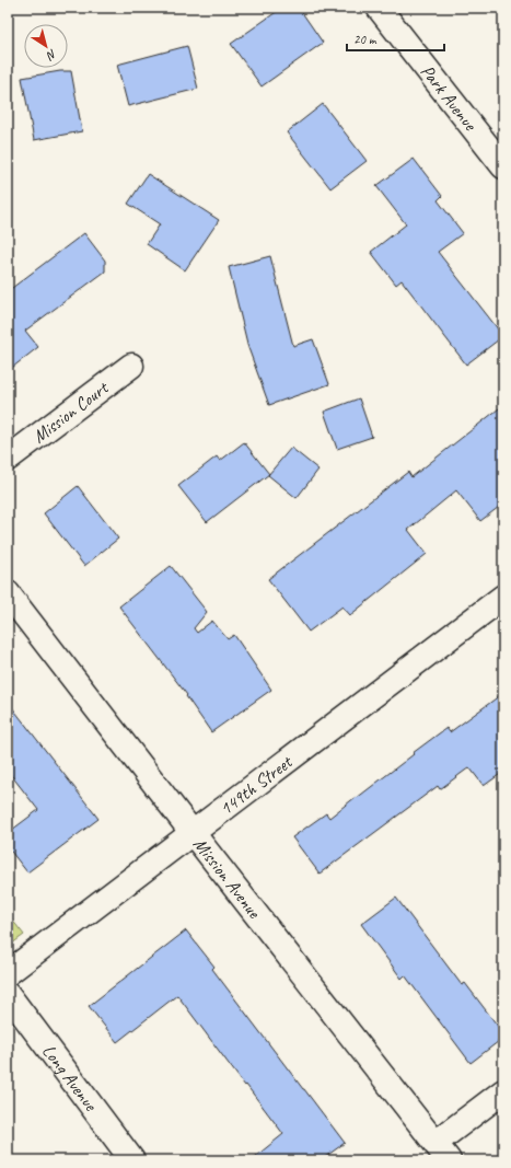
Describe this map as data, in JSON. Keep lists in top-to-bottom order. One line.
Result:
{"streets":{"street":["Park Avenue","Mission Court","149th Street","Mission Avenue","Long Avenue"]},"crossings":[["149th Street","Mission Avenue"]],"scale_bar":"20 m","north":"bottom right"}
